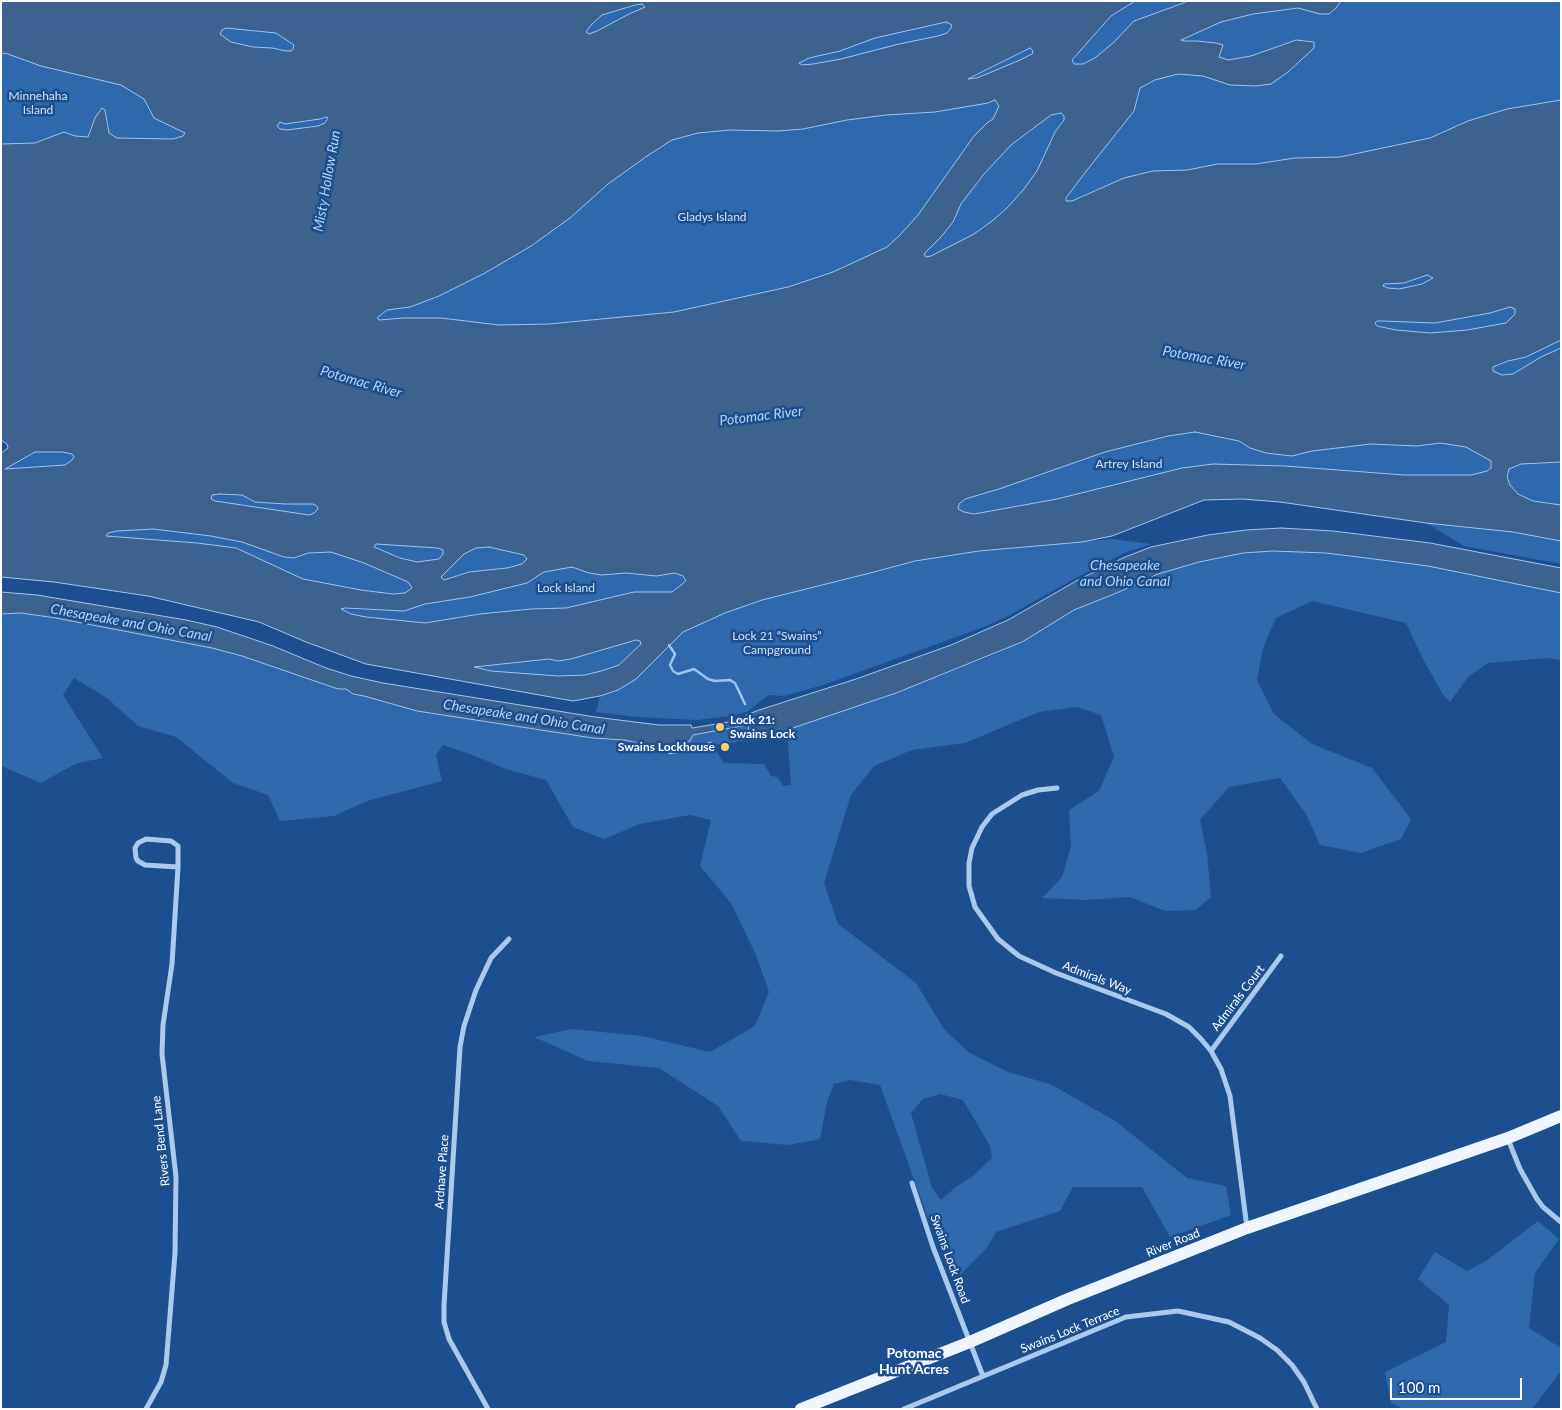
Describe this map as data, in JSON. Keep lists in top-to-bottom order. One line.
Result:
{"streets":{"main road":["River Road"],"street":["Admirals Way","Admirals Court","Rivers Bend Lane","Ardnave Place","Swains Lock Road","Swains Lock Terrace"]},"crossings":[["Admirals Way","Admirals Court"],["Admirals Way","River Road"],["River Road","Swains Lock Road"]],"districts":["Potomac Hunt Acres"],"water":["Misty Hollow Run","Potomac River","Chesapeake and Ohio Canal"],"parks":["Minnehaha Island","Gladys Island","Artrey Island","Lock Island","Lock 21 “Swains” Campground"],"places":["Lock 21: Swains Lock","Swains Lockhouse"],"scale_bar":"100 m"}
